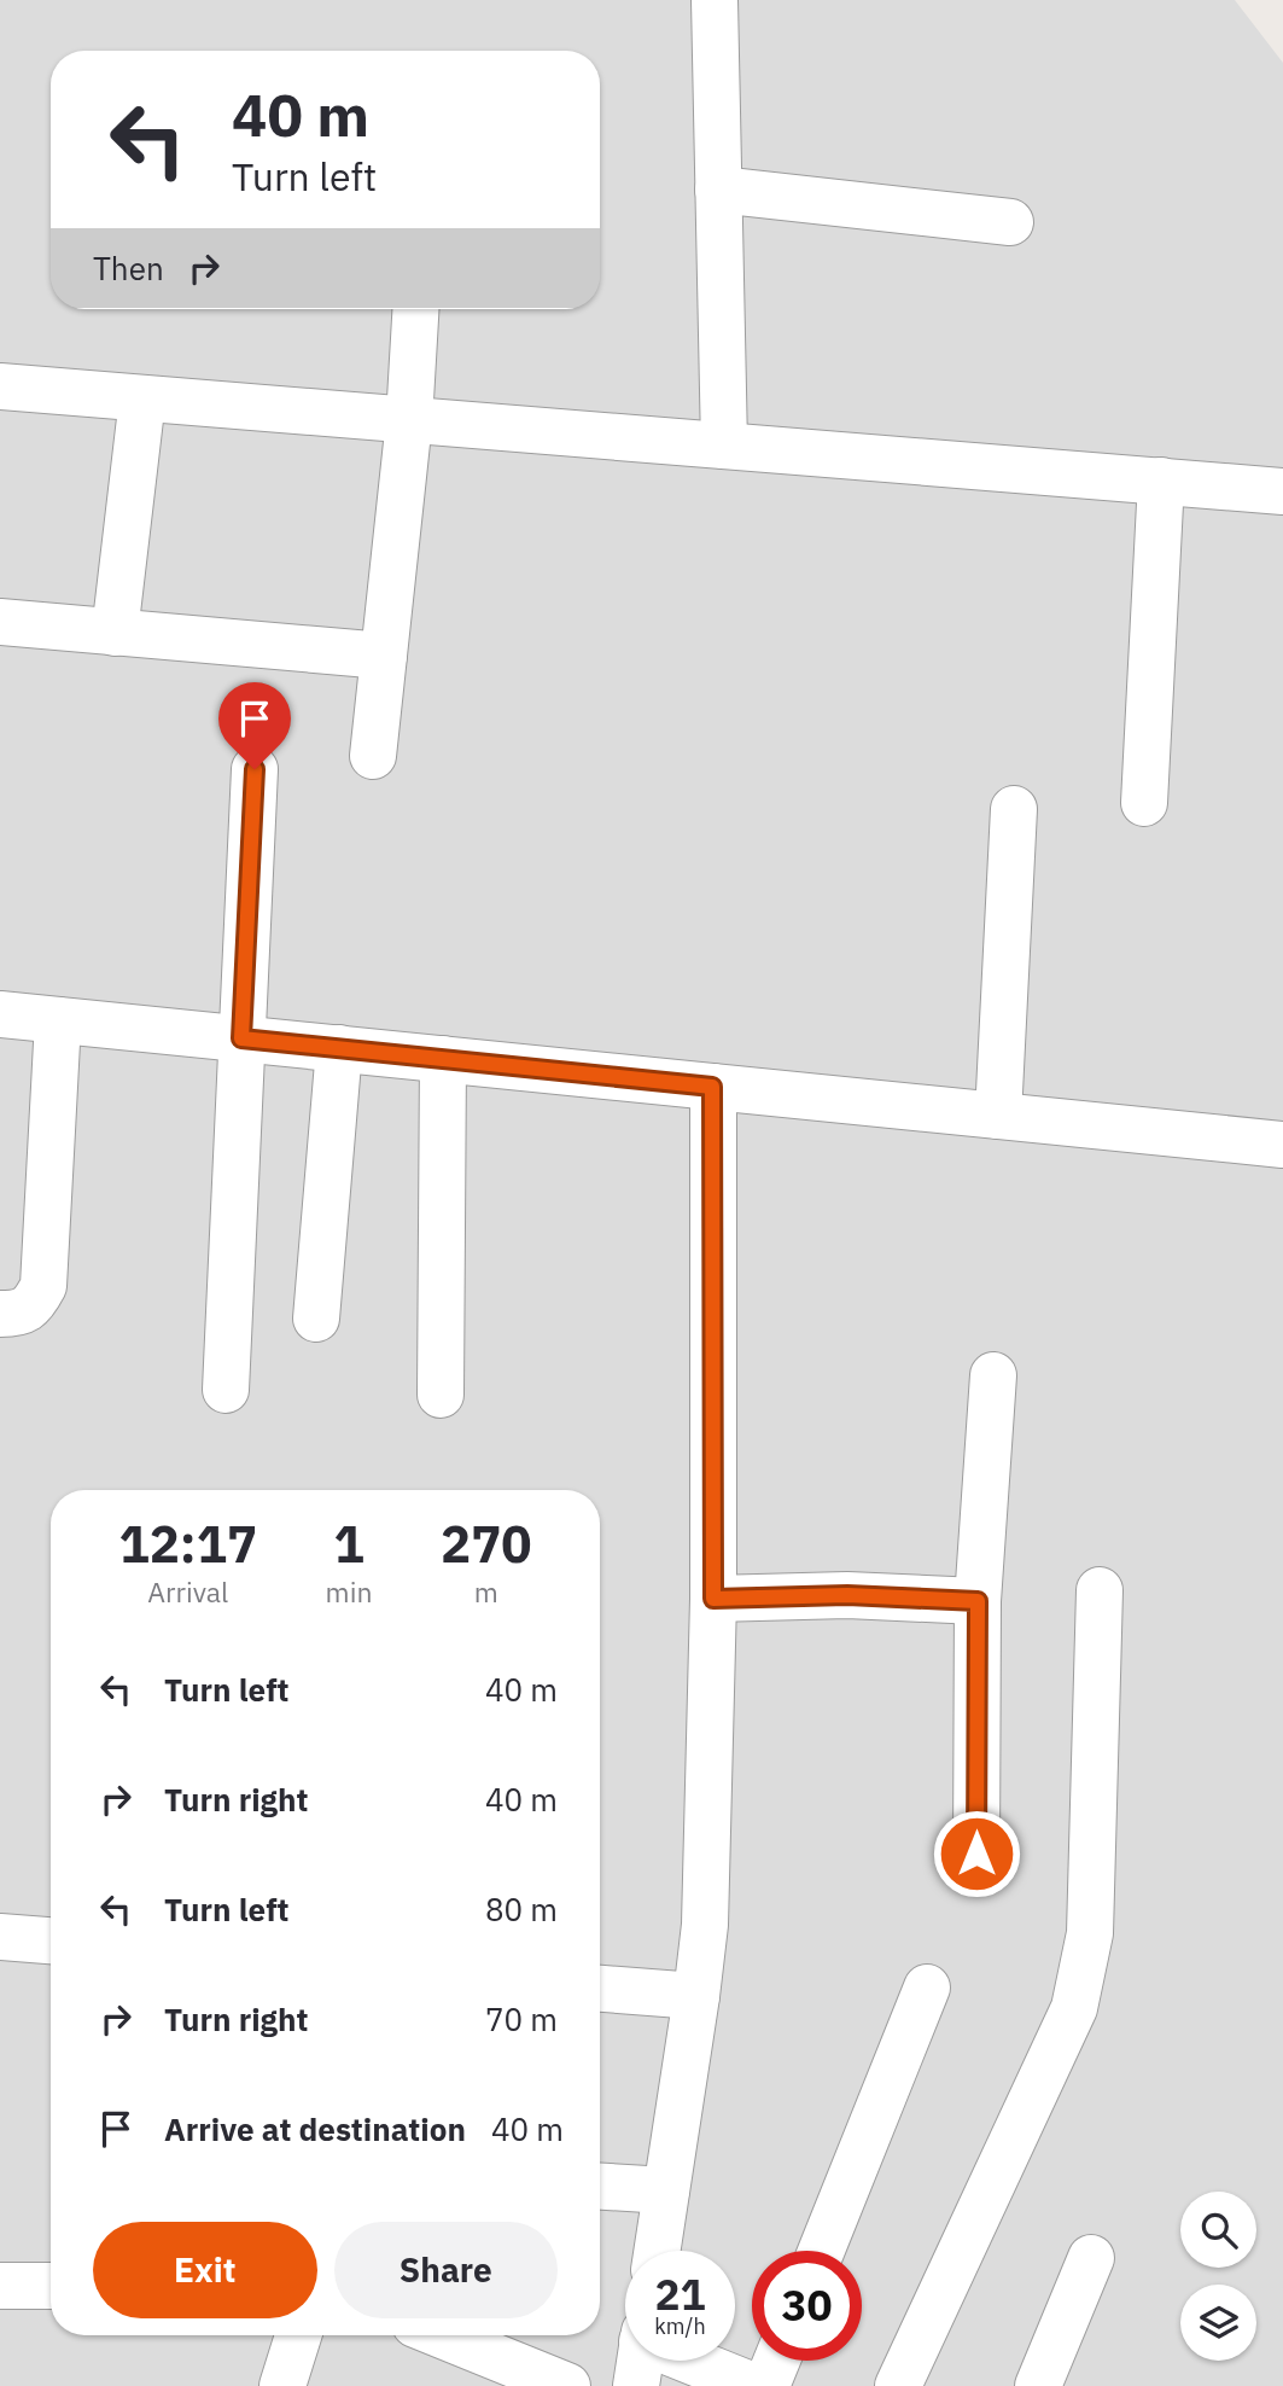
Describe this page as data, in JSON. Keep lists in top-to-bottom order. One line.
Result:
{"page":{"turn":["40 m","Turn left"],"then":"Then","eta":["12:17","Arrival","1","min","270","m"],"list":[{"name":"Turn left","value":"40 m"},{"name":"Turn right","value":"40 m"},{"name":"Turn left","value":"80 m"},{"name":"Turn right","value":"70 m"},{"name":"Arrive at destination","value":"40 m"}],"buttons":["Exit","Share"],"speed":"21 km/h","limit":"30"}}
